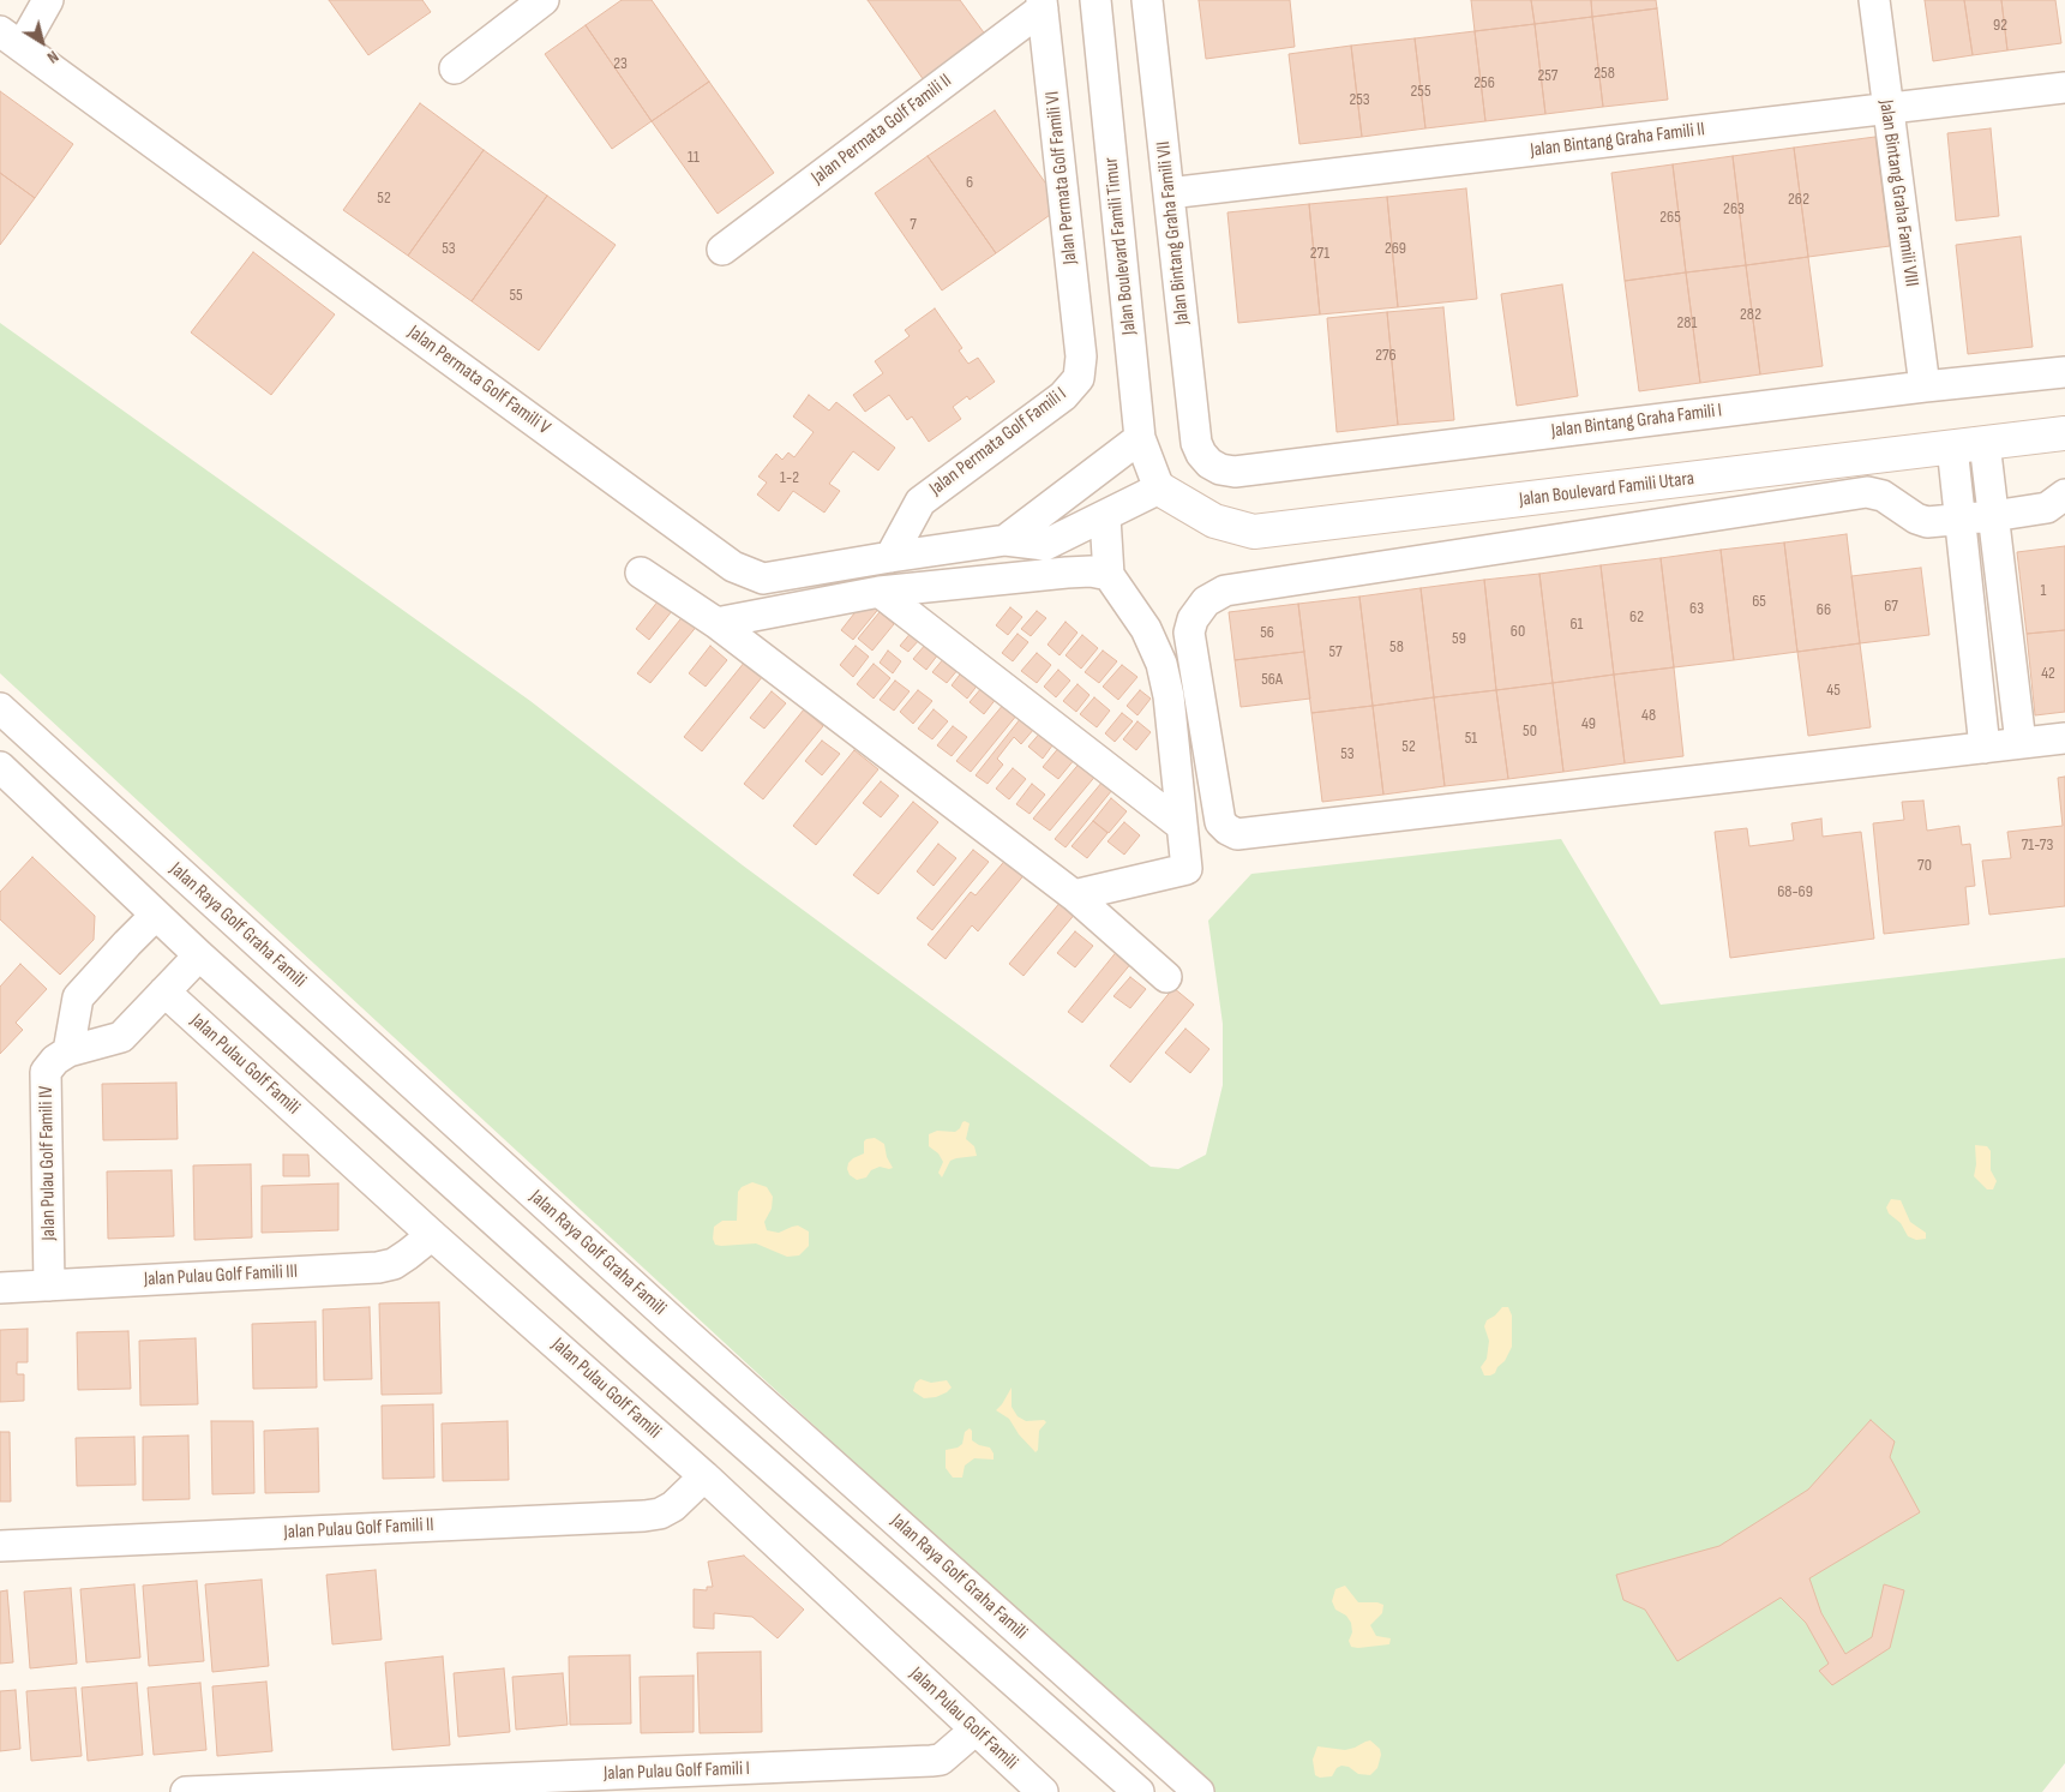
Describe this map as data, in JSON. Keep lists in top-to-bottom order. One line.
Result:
{"streets":{"street":["Jalan Permata Golf Famili II","Jalan Bintang Graha Famili II","Jalan Permata Golf Famili VI","Jalan Bintang Graha Famili VIII","Jalan Bintang Graha Famili VII","Jalan Boulevard Famili Timur","Jalan Permata Golf Famili V","Jalan Bintang Graha Famili I","Jalan Permata Golf Famili I","Jalan Boulevard Famili Utara","Jalan Raya Golf Graha Famili","Jalan Pulau Golf Famili","Jalan Pulau Golf Famili IV","Jalan Pulau Golf Famili III","Jalan Pulau Golf Famili II","Jalan Pulau Golf Famili I"]},"crossings":[["Jalan Permata Golf Famili II","Jalan Permata Golf Famili VI"],["Jalan Bintang Graha Famili II","Jalan Bintang Graha Famili VIII"],["Jalan Bintang Graha Famili II","Jalan Bintang Graha Famili VII"],["Jalan Permata Golf Famili VI","Jalan Permata Golf Famili I"],["Jalan Bintang Graha Famili VIII","Jalan Bintang Graha Famili I"],["Jalan Bintang Graha Famili VII","Jalan Bintang Graha Famili I"],["Jalan Boulevard Famili Timur","Jalan Permata Golf Famili V"],["Jalan Boulevard Famili Timur","Jalan Boulevard Famili Utara"],["Jalan Permata Golf Famili V","Jalan Permata Golf Famili I"],["Jalan Permata Golf Famili V","Jalan Boulevard Famili Utara"],["Jalan Pulau Golf Famili","Jalan Pulau Golf Famili IV"],["Jalan Pulau Golf Famili","Jalan Pulau Golf Famili III"],["Jalan Pulau Golf Famili","Jalan Pulau Golf Famili II"],["Jalan Pulau Golf Famili","Jalan Pulau Golf Famili I"],["Jalan Pulau Golf Famili IV","Jalan Pulau Golf Famili III"]],"house_numbers":["92","23","258","257","256","255","253","11","6","52","262","263","265","7","53","269","271","55","282","281","276","1-2","1","65","67","63","66","62","61","60","56","59","58","57","42","56A","45","48","49","50","51","52","53","71-73","70","68-69"],"north":"bottom right"}
